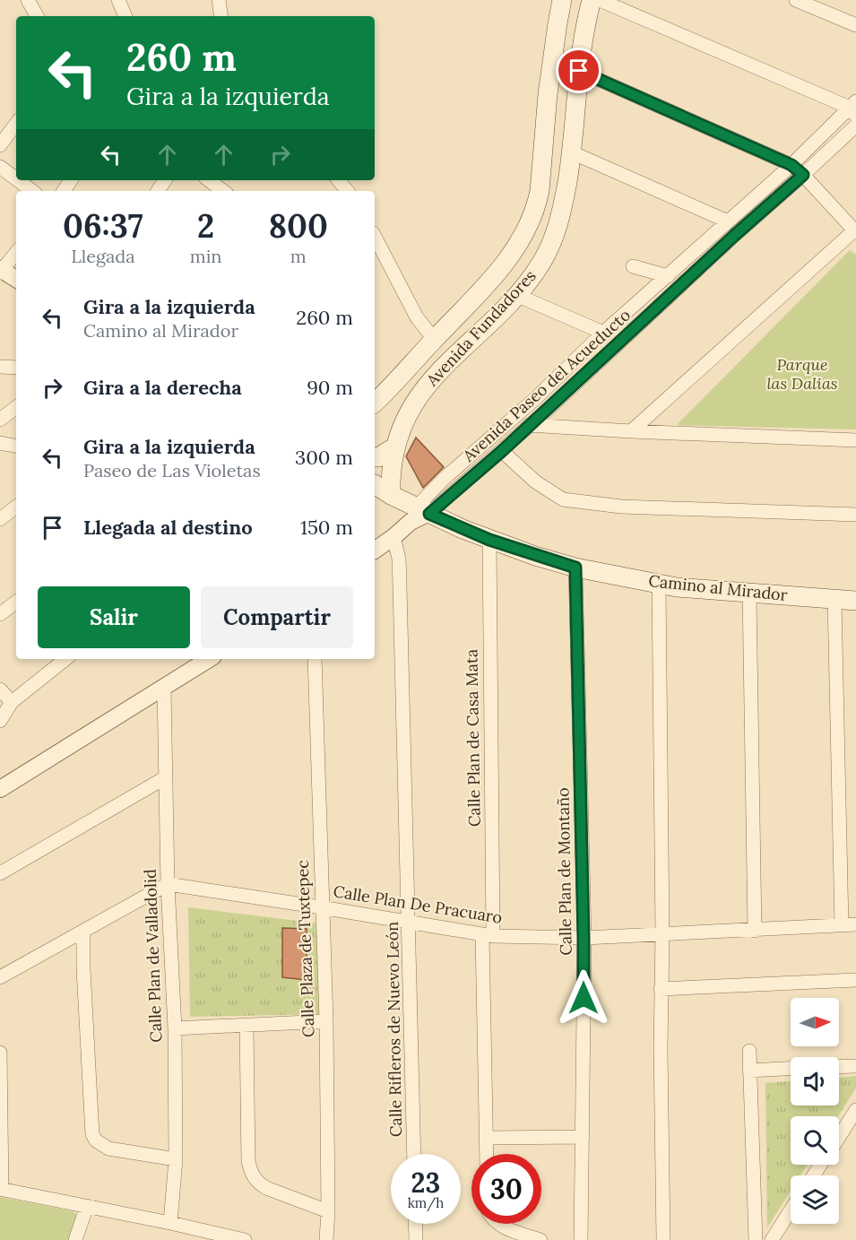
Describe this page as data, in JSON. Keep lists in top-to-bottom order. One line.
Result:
{"streets":{"main road":["Avenida Fundadores","Camino al Mirador"],"street":["Avenida Paseo del Acueducto","Calle Plan de Casa Mata","Calle Plan de Montaño","Calle Plan De Pracuaro","Calle Plaza de Tuxtepec","Calle Plan de Valladolid","Calle Rifleros de Nuevo León"]},"crossings":[["Avenida Fundadores","Camino al Mirador"],["Avenida Paseo del Acueducto","Camino al Mirador"],["Avenida Paseo del Acueducto","Calle Rifleros de Nuevo León"],["Camino al Mirador","Calle Plan de Casa Mata"],["Camino al Mirador","Calle Plan de Montaño"],["Calle Plan de Casa Mata","Calle Plan De Pracuaro"],["Calle Plan de Montaño","Calle Plan De Pracuaro"],["Calle Plan De Pracuaro","Calle Plaza de Tuxtepec"],["Calle Plan De Pracuaro","Calle Plan de Valladolid"],["Calle Plan De Pracuaro","Calle Rifleros de Nuevo León"]],"parks":["Parque las Dalias"],"north":"right","page":{"turn":["260 m","Gira a la izquierda"],"eta":["06:37","Llegada","2","min","800","m"],"list":[{"name":"Gira a la izquierda","note":"Camino al Mirador","value":"260 m"},{"name":"Gira a la derecha","value":"90 m"},{"name":"Gira a la izquierda","note":"Paseo de Las Violetas","value":"300 m"},{"name":"Llegada al destino","value":"150 m"}],"buttons":["Salir","Compartir"],"speed":"23 km/h","limit":"30"}}
